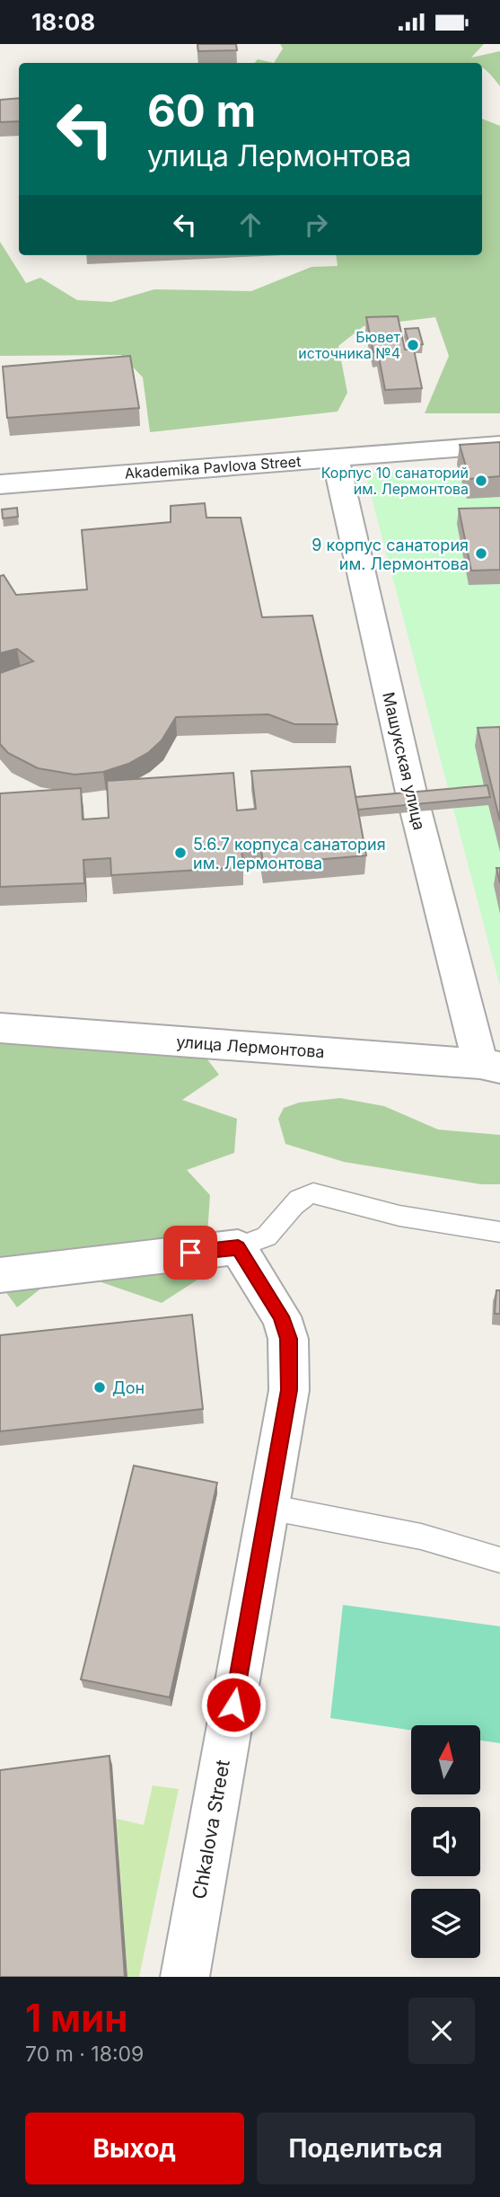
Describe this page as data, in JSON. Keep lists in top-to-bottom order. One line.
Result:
{"streets":{"street":["Akademika Pavlova Street","Машукская улица","улица Лермонтова","Chkalova Street"]},"crossings":[["Akademika Pavlova Street","Машукская улица"],["Машукская улица","улица Лермонтова"]],"places":["Бювет источника №4","Корпус 10 санаторий им. Лермонтова","9 корпус санатория им. Лермонтова","5.6.7 корпуса санатория им. Лермонтова","Дон"],"north":"top","page":{"status":"18:08","turn":["60 m","улица Лермонтова"],"heading":["1 мин","70 m · 18:09"],"buttons":["Выход","Поделиться"]}}
